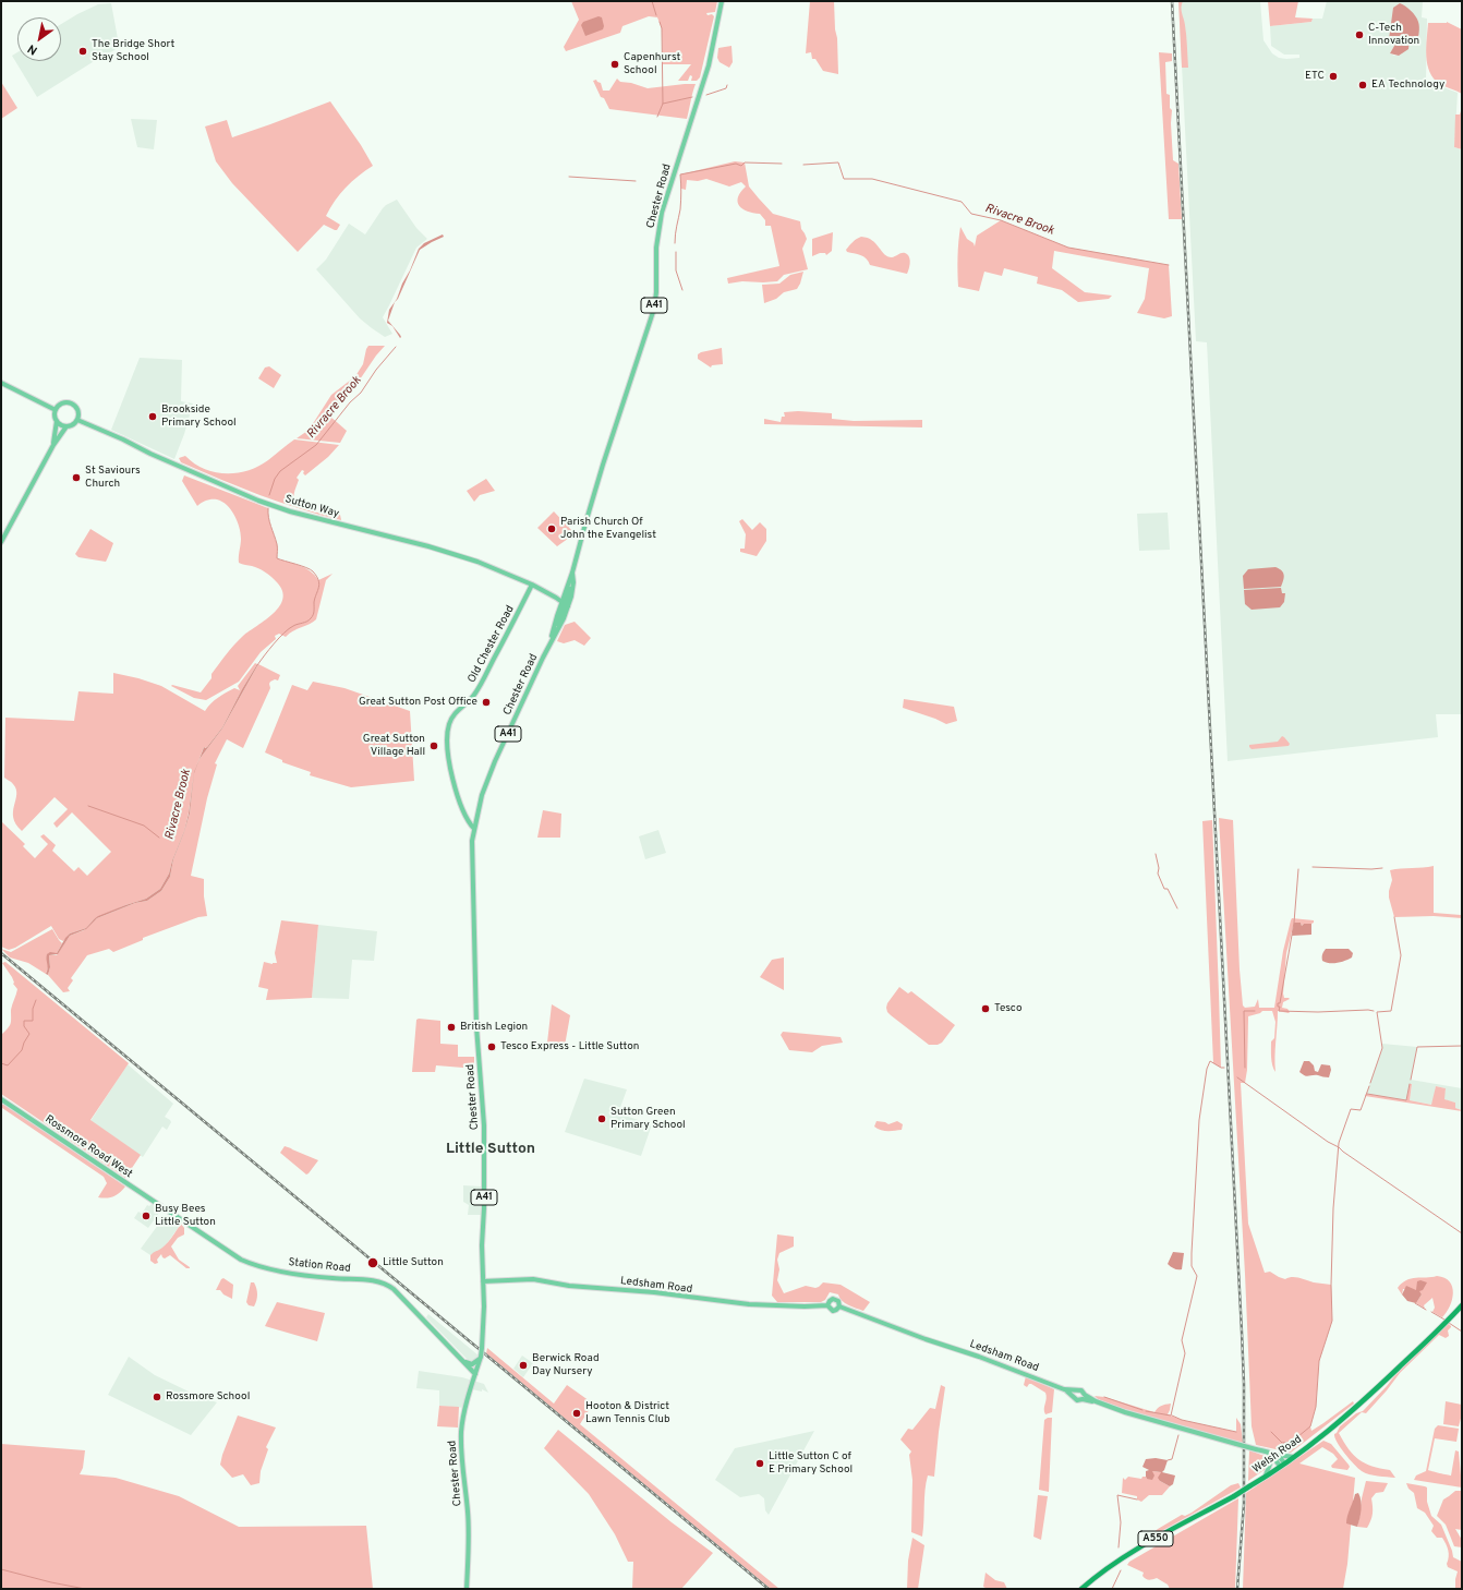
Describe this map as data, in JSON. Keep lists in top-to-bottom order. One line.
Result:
{"streets":{"highway":["Welsh Road","A550"],"main road":["Chester Road","A41","Sutton Way","Old Chester Road","Rossmore Road West","Station Road","Ledsham Road"]},"crossings":[["Chester Road","A41"],["Chester Road","Sutton Way"],["Chester Road","Old Chester Road"],["Chester Road","Station Road"],["Chester Road","Ledsham Road"],["A41","Sutton Way"],["Sutton Way","Old Chester Road"],["Rossmore Road West","Station Road"],["Ledsham Road","Welsh Road"]],"districts":["Little Sutton"],"water":["Rivacre Brook","Rivracre Brook"],"places":["C-Tech Innovation","The Bridge Short Stay School","Capenhurst School","ETC","EA Technology","Brookside Primary School","St Saviours Church","Parish Church Of John the Evangelist","Great Sutton Post Office","Great Sutton Village Hall","Tesco","British Legion","Tesco Express - Little Sutton","Sutton Green Primary School","Busy Bees Little Sutton","Little Sutton","Berwick Road Day Nursery","Rossmore School","Hooton & District Lawn Tennis Club","Little Sutton C of E Primary School"],"north":"bottom left"}
